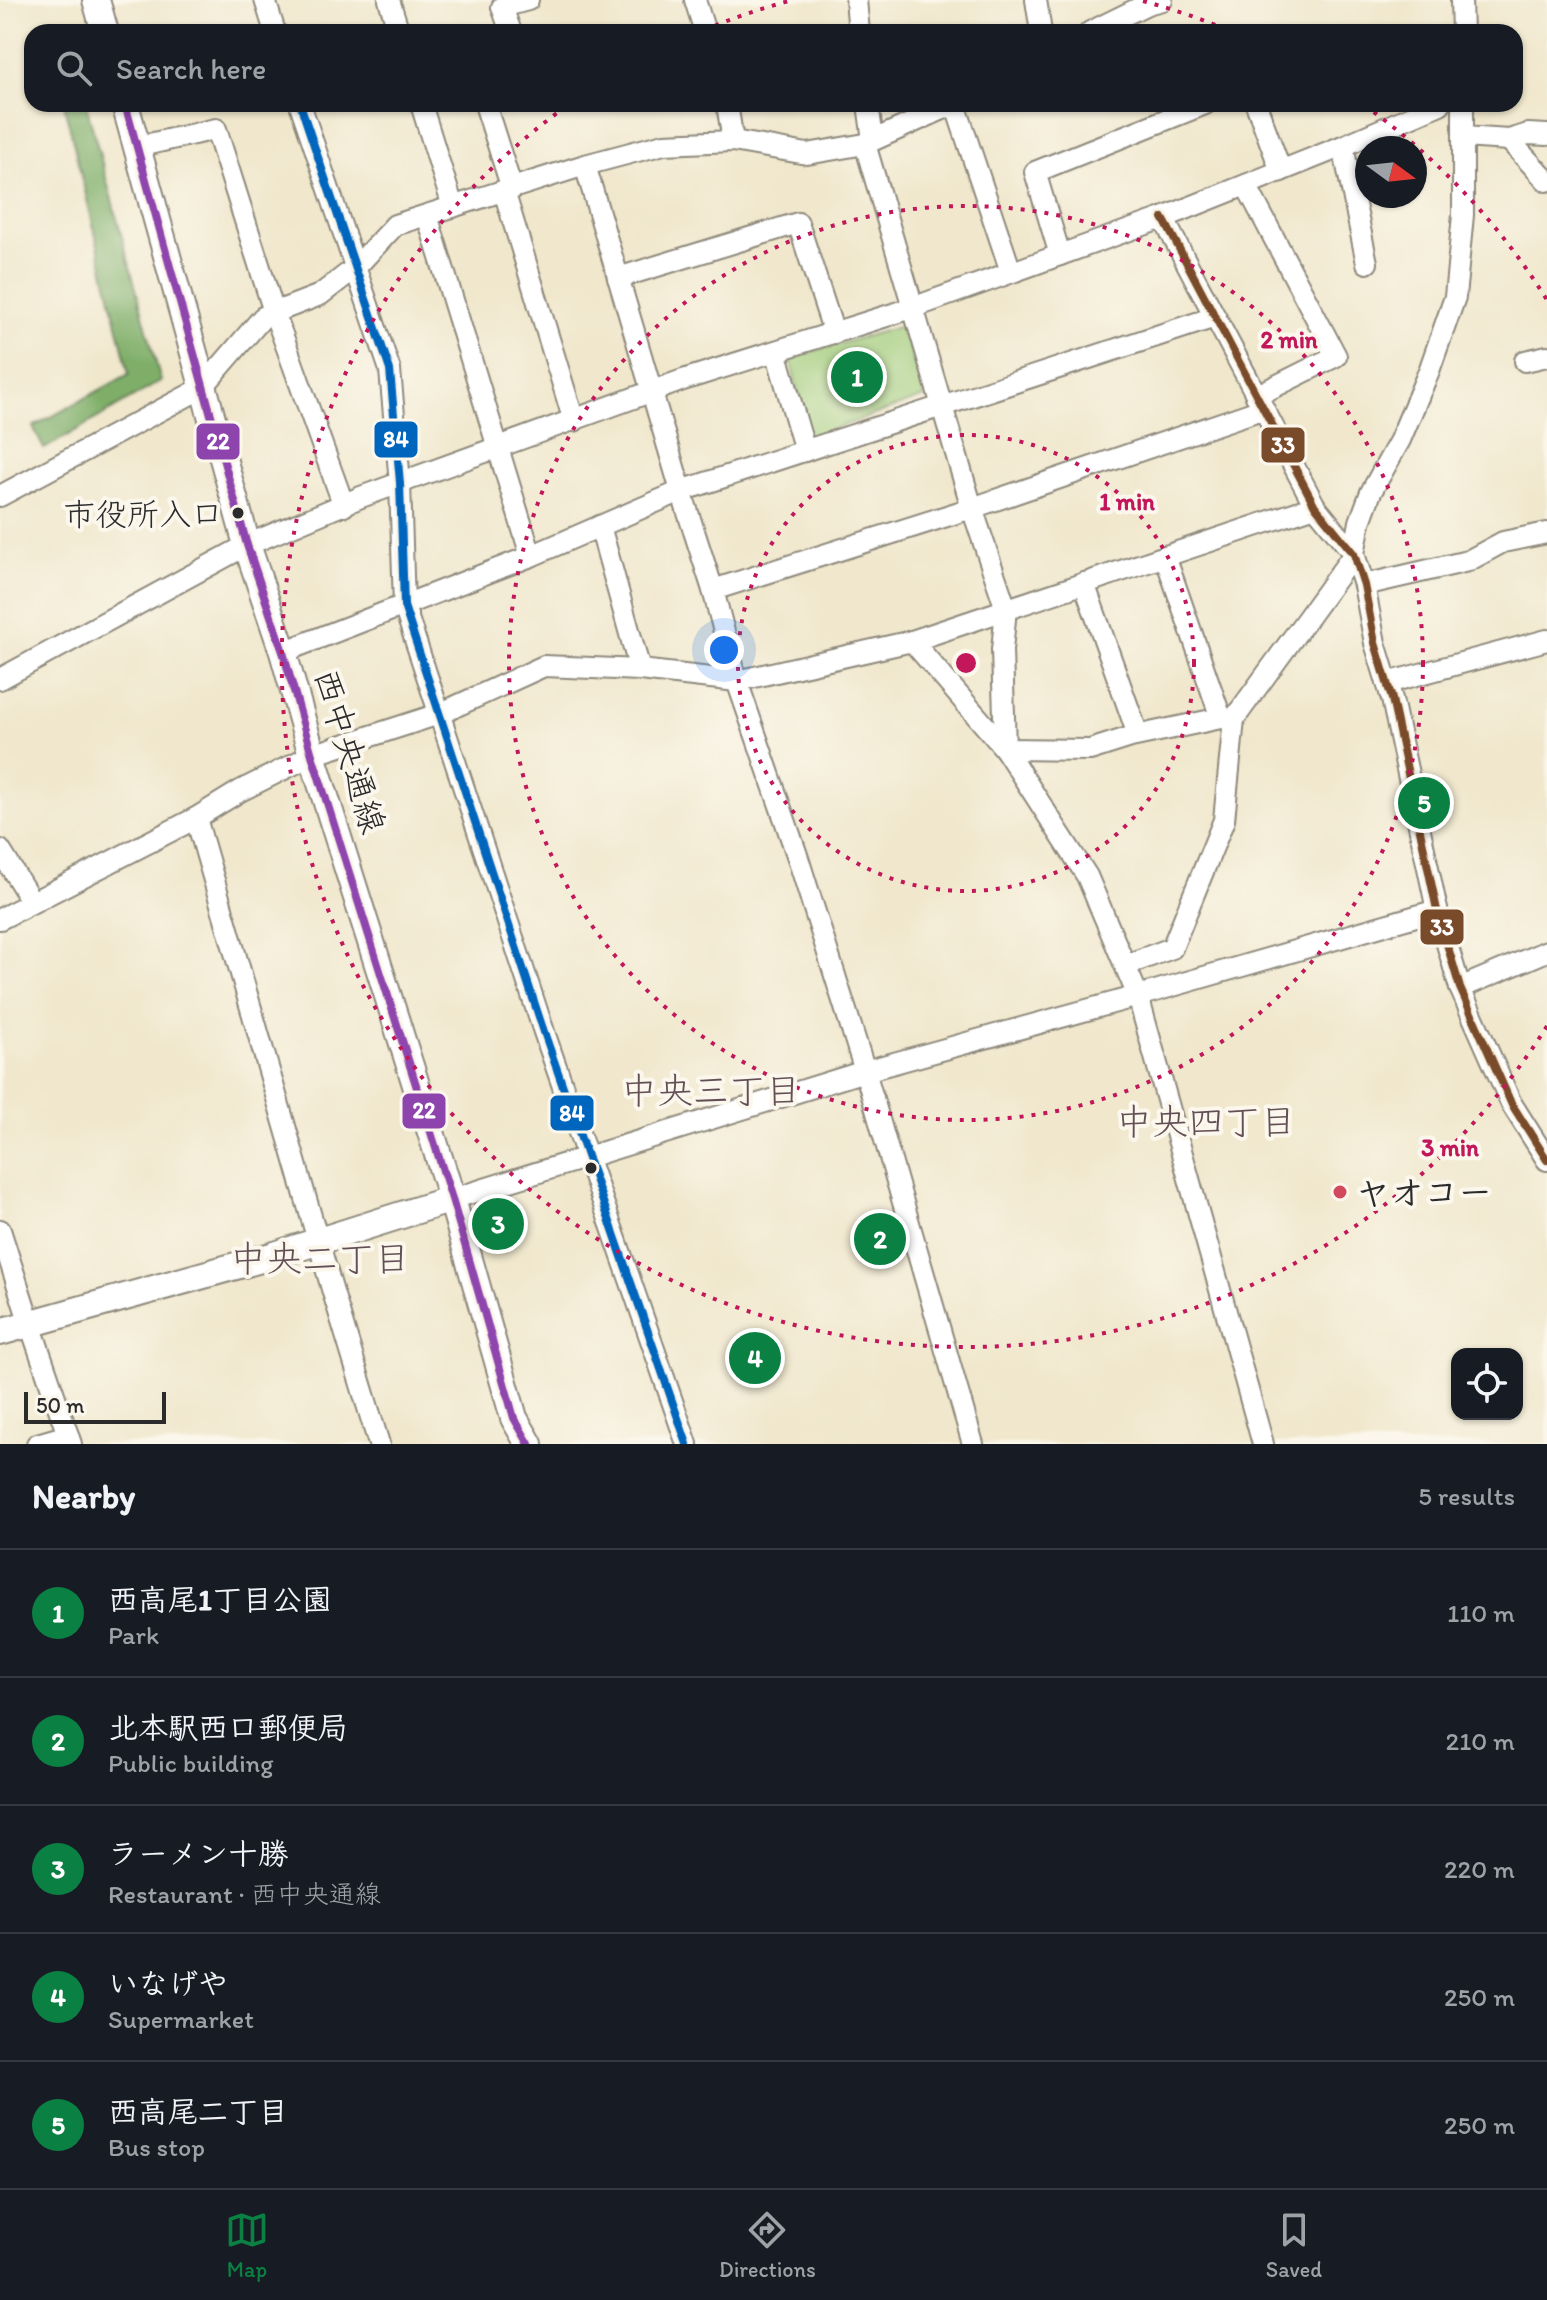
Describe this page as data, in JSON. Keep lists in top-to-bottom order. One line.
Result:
{"streets":{"street":["西中央通線"]},"districts":["中央三丁目","中央四丁目","中央二丁目"],"places":["市役所入口","ヤオコー"],"lines":["transit line 22","transit line 84","transit line 33"],"scale_bar":"50 m","north":"right","page":{"search":"Search here","pins":["1","5","3","2","4"],"scale":"50 m","heading":["Nearby","5 results"],"list":[{"mark":"1","name":"西高尾1丁目公園","note":"Park","value":"110 m"},{"mark":"2","name":"北本駅西口郵便局","note":"Public building","value":"210 m"},{"mark":"3","name":"ラーメン十勝","note":"Restaurant · 西中央通線","value":"220 m"},{"mark":"4","name":"いなげや","note":"Supermarket","value":"250 m"},{"mark":"5","name":"西高尾二丁目","note":"Bus stop","value":"250 m"}],"nav":["Map","Directions","Saved"]},"rings":["2 min","1 min","3 min"]}
